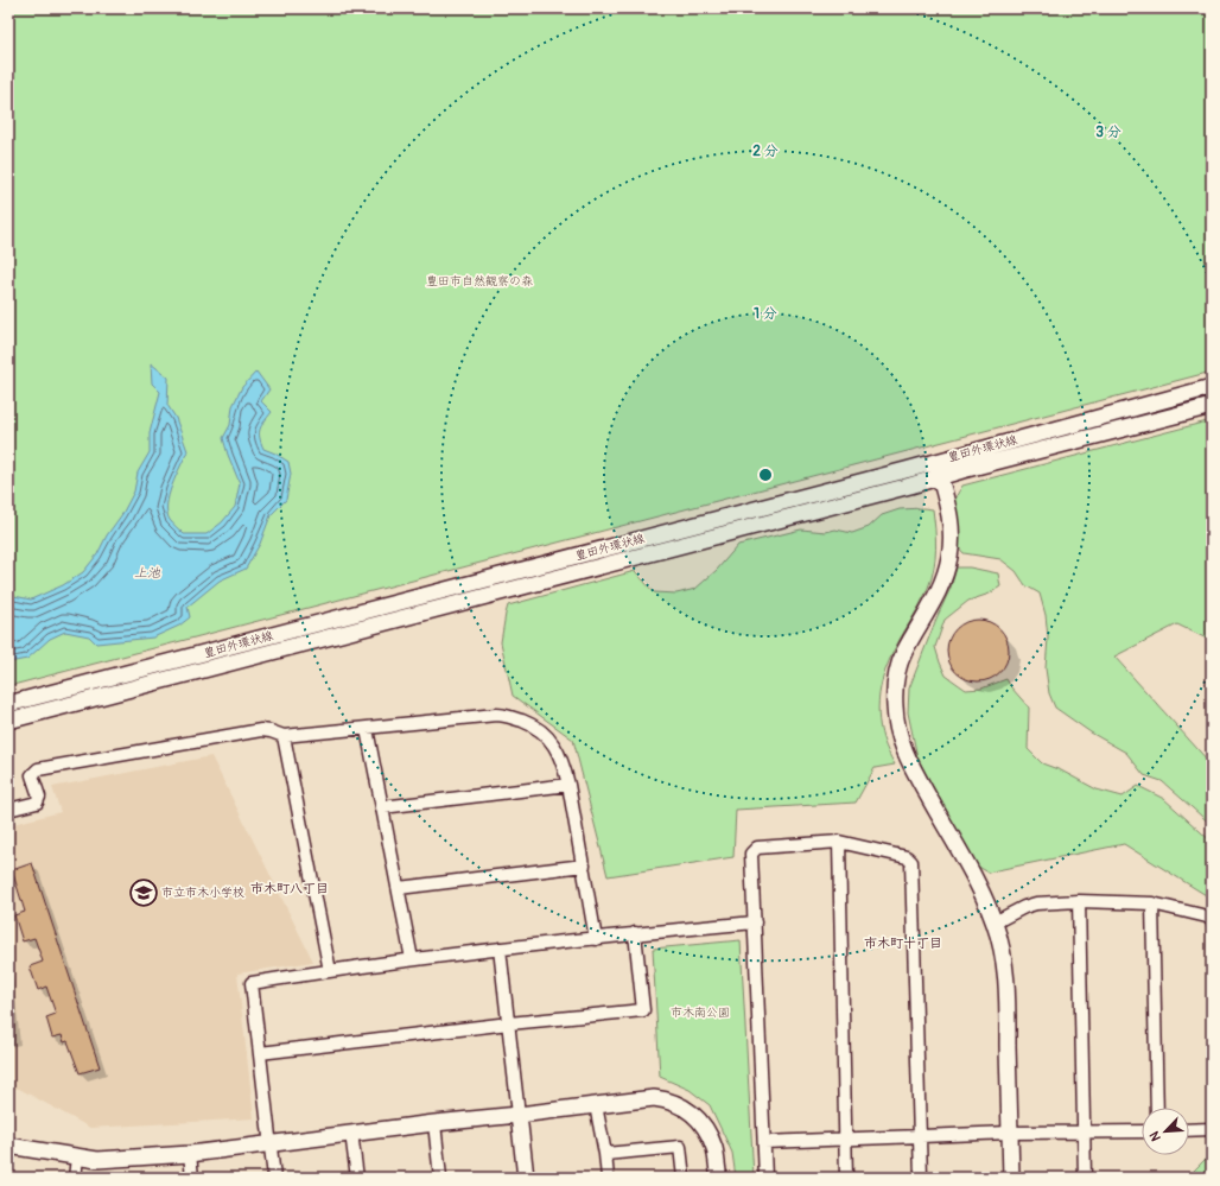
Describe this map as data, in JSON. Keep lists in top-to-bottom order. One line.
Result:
{"streets":{"street":["豊田外環状線"]},"districts":["市木町八丁目","市木町十丁目"],"water":["上池"],"parks":["豊田市自然観察の森","市木南公園"],"places":{"school or university":["市立市木小学校"]},"north":"bottom left","rings":["3 分","2 分","1 分"]}
